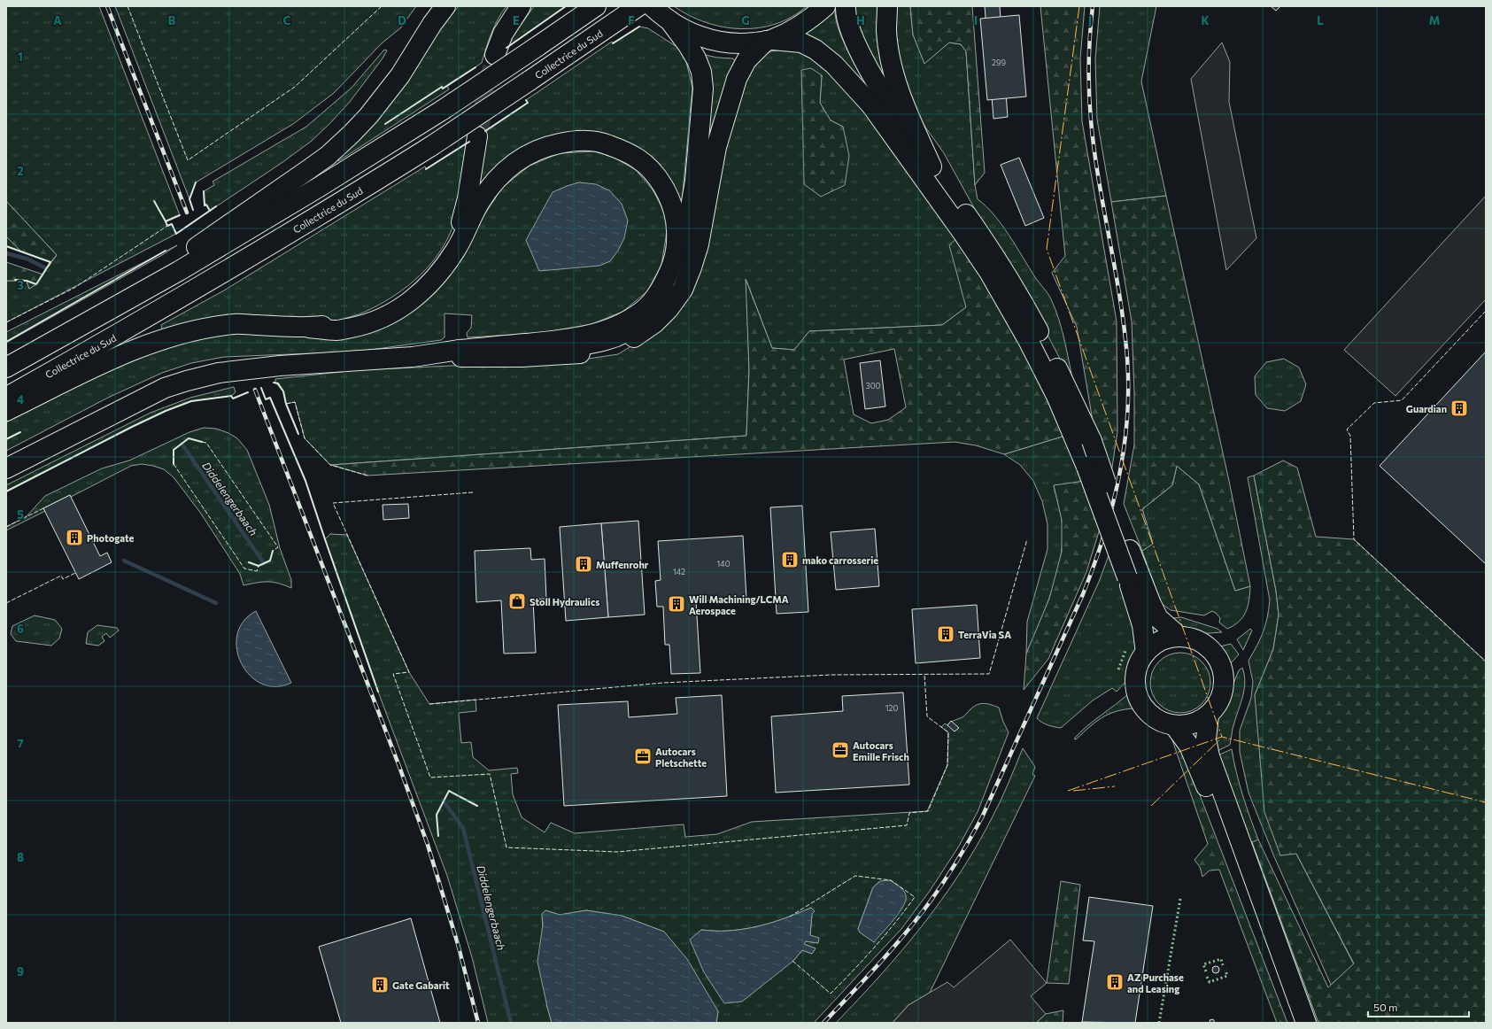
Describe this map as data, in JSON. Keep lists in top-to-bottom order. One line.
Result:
{"streets":{"main road":["Collectrice du Sud"]},"water":["Diddelengerbaach"],"places":{"building":["Guardian","Photogate","mako carrosserie","Muffenrohr","Will Machining/LCMA Aerospace","TerraVia SA","AZ Purchase and Leasing","Gate Gabarit"],"shop":["Stoll Hydraulics"],"office":["Autocars Emille Frisch","Autocars Pletschette"]},"house_numbers":["299","300","140","142","120"],"scale_bar":"50 m","grid":{"columns":["A","B","C","D","E","F","G","H","I","J","K","L","M"],"rows":["1","2","3","4","5","6","7","8","9"]}}
